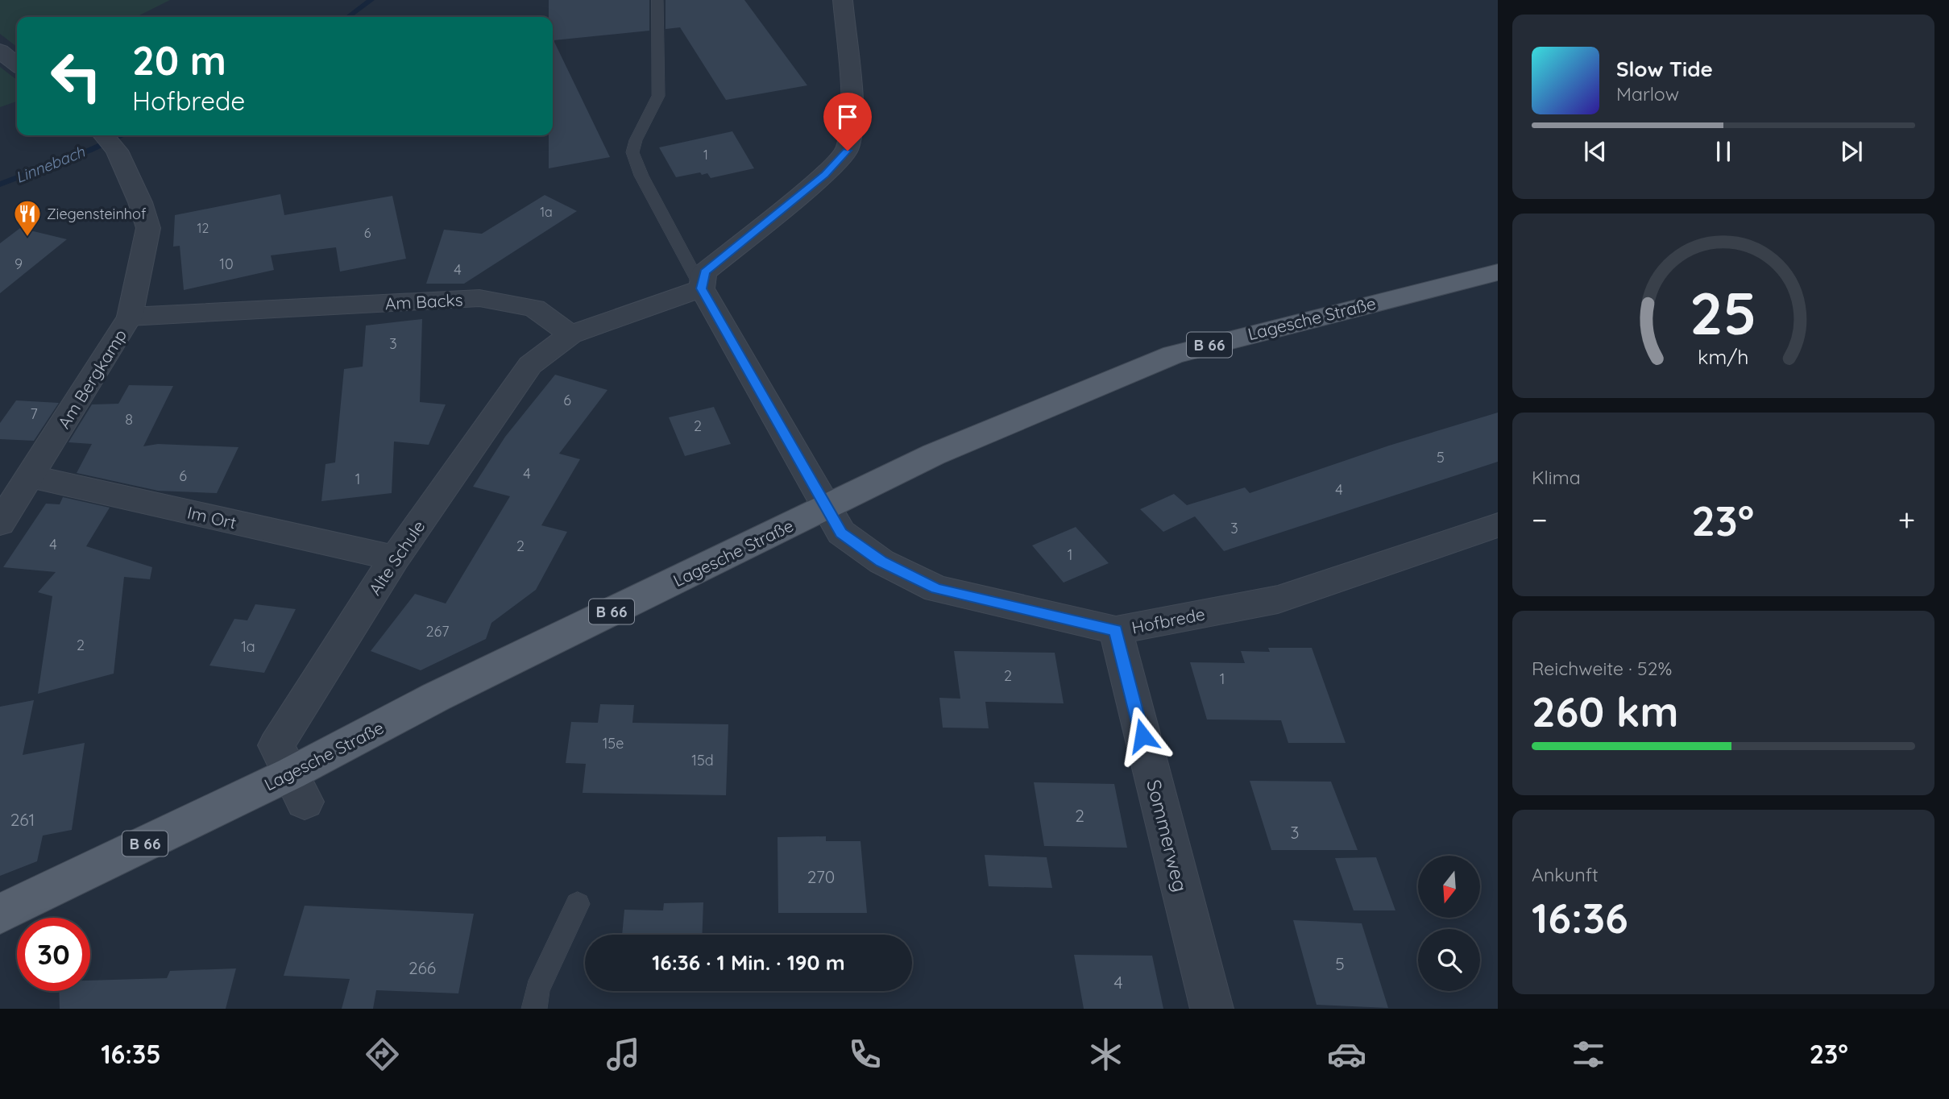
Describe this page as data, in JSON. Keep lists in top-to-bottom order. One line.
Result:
{"streets":{"main road":["Lagesche Straße","B 66"],"street":["Am Backs","Am Bergkamp","Im Ort","Alte Schule","Hofbrede","Sommerweg"]},"crossings":[["Am Backs","Am Bergkamp"],["Am Backs","Alte Schule"],["Lagesche Straße","Alte Schule"],["Lagesche Straße","Hofbrede"],["Am Bergkamp","Im Ort"],["Im Ort","Alte Schule"],["Hofbrede","Sommerweg"]],"water":["Linnebach"],"places":{"restaurant":["Ziegensteinhof"]},"house_numbers":["1","1a","12","6","9","10","4","3","6","7","8","2","5","4","6","1","4","3","4","2","1","267","2","1a","2","1","15e","15d","2","261","3","270","5","266","4"],"north":"bottom","page":{"turn":["20 m","Hofbrede"],"song":["Slow Tide","Marlow"],"tile":["Klima",["Reichweite · 52%","260 km"],["Ankunft","16:36"]],"heat":["−","23°","+"],"limit":"30","trip":"16:36 · 1 Min. · 190 m","tabs":["16:35","23°"],"gauge":["25","km/h"]}}
